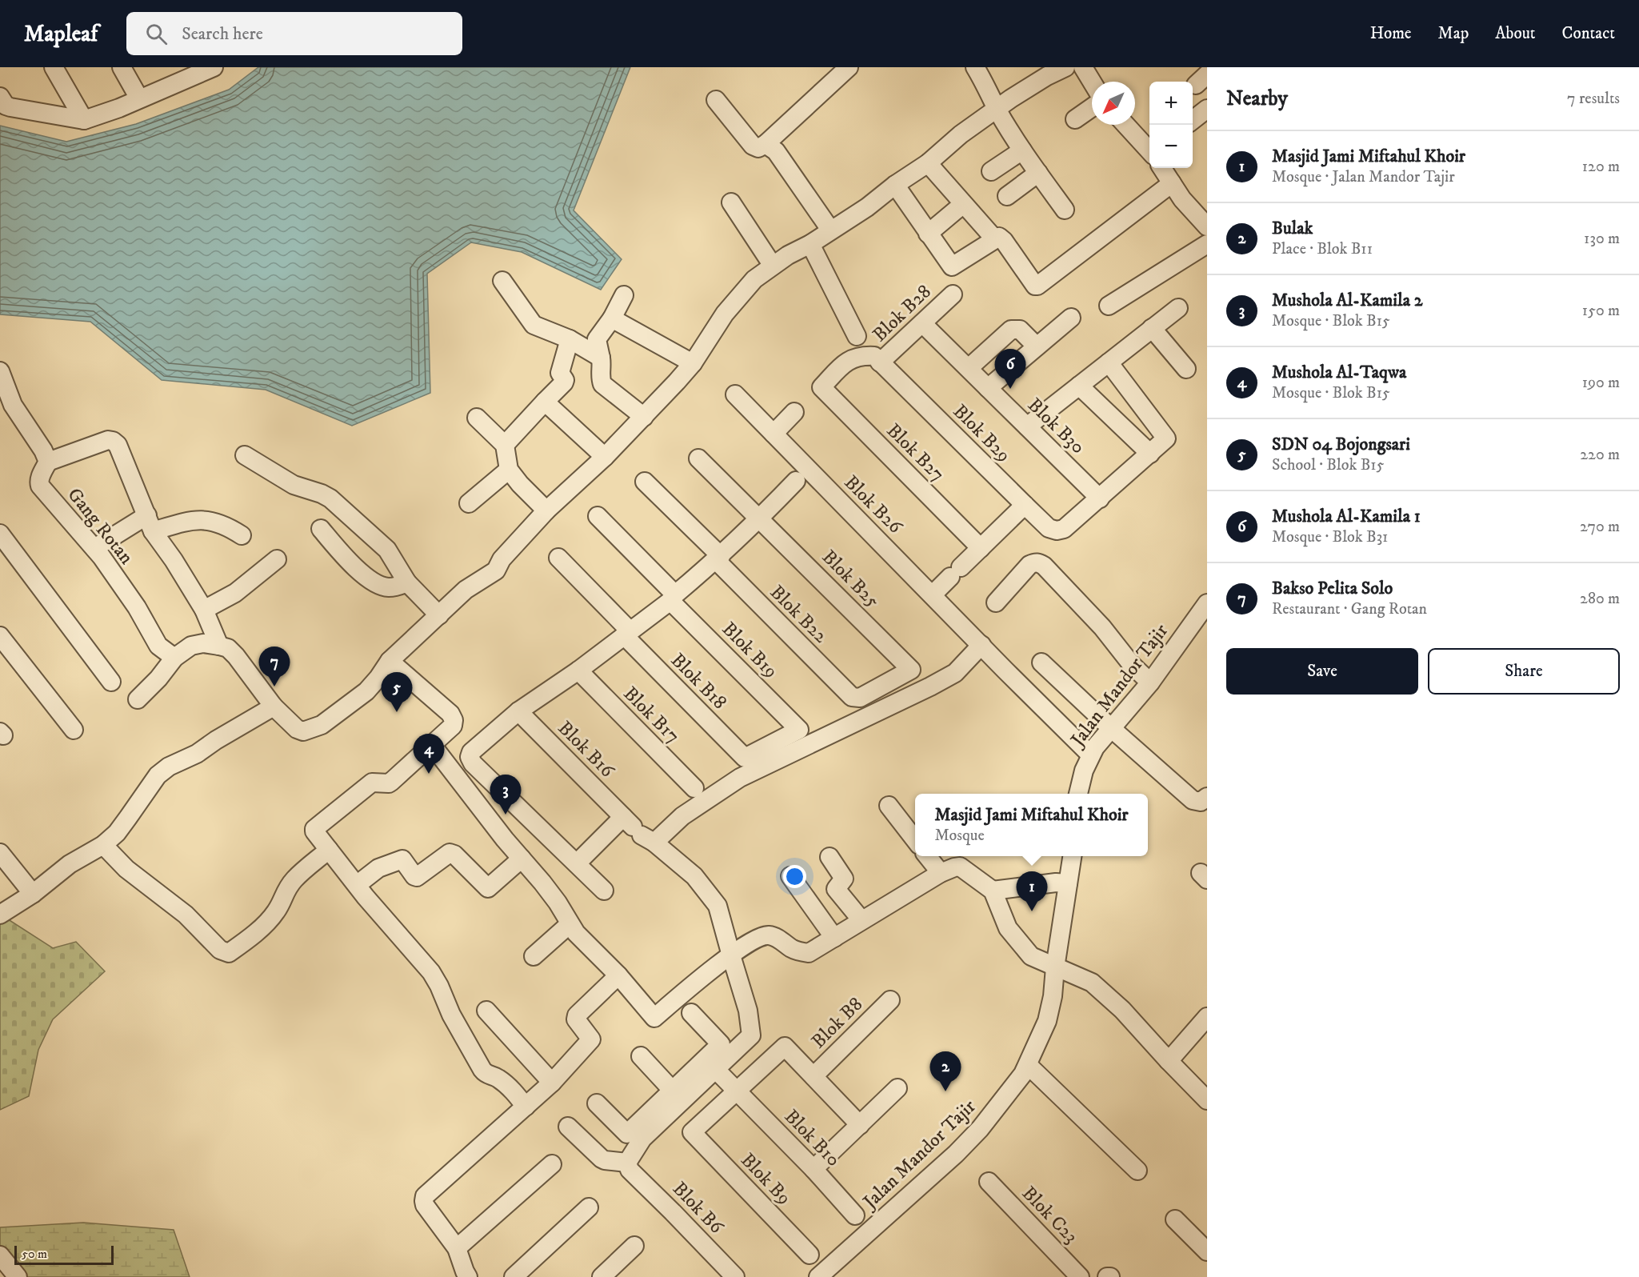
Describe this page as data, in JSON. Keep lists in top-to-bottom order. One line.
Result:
{"streets":{"street":["Blok B28","Blok B30","Blok B29","Blok B27","Blok B26","Gang Rotan","Blok B25","Blok B22","Blok B19","Blok B18","Jalan Mandor Tajir","Blok B17","Blok B16","Blok B8","Blok B10","Blok B9","Blok B6","Blok C23"]},"crossings":[["Blok B28","Blok B30"],["Blok B28","Blok B29"],["Blok B28","Blok B27"],["Blok B30","Blok B29"],["Blok B29","Blok B27"],["Blok B26","Jalan Mandor Tajir"],["Blok B25","Blok B22"],["Blok B19","Blok B18"],["Blok B16","Blok B10"],["Blok B8","Blok B10"],["Blok B8","Blok B9"],["Blok B10","Blok B9"]],"scale_bar":"50 m","north":"bottom left","page":{"header":"Mapleaf","search":"Search here","nav":["Home","Map","About","Contact"],"heading":["Nearby","7 results"],"map_buttons":["+","−"],"list":[{"mark":"1","name":"Masjid Jami Miftahul Khoir","note":"Mosque · Jalan Mandor Tajir","value":"120 m"},{"mark":"2","name":"Bulak","note":"Place · Blok B11","value":"130 m"},{"mark":"3","name":"Mushola Al-Kamila 2","note":"Mosque · Blok B15","value":"150 m"},{"mark":"4","name":"Mushola Al-Taqwa","note":"Mosque · Blok B15","value":"190 m"},{"mark":"5","name":"SDN 04 Bojongsari","note":"School · Blok B15","value":"220 m"},{"mark":"6","name":"Mushola Al-Kamila 1","note":"Mosque · Blok B31","value":"270 m"},{"mark":"7","name":"Bakso Pelita Solo","note":"Restaurant · Gang Rotan","value":"280 m"}],"pins":["6","7","5","4","3","1","2"],"buttons":["Save","Share"],"popup":["Masjid Jami Miftahul Khoir","Mosque"],"scale":"50 m"}}
